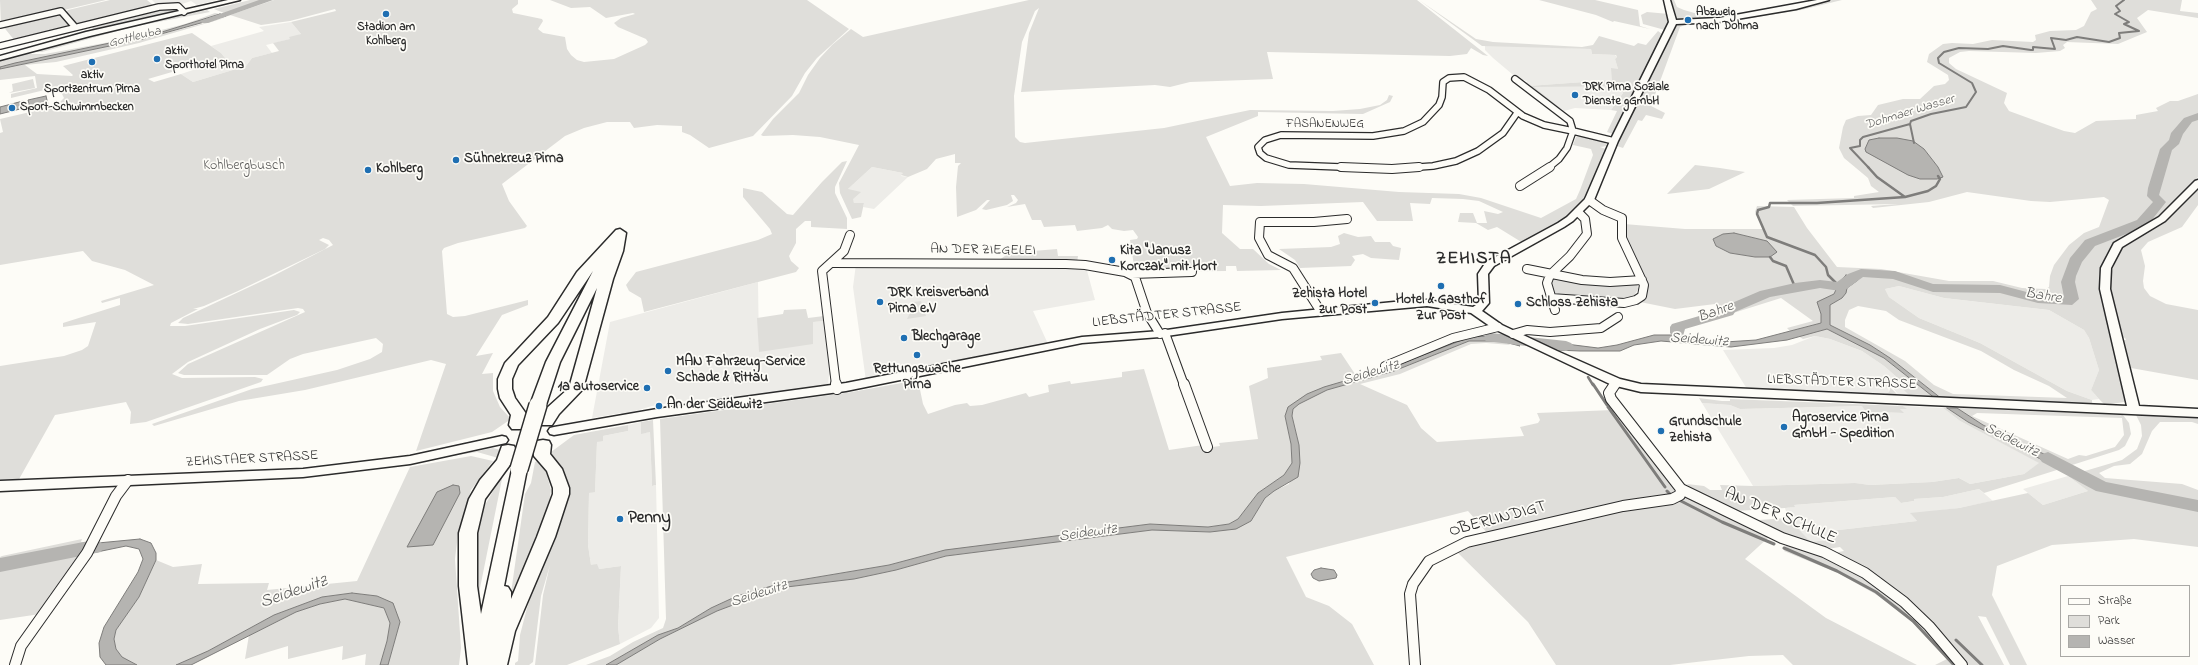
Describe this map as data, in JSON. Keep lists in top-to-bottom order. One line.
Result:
{"streets":{"main road":["LIEBSTÄDTER STRASSE","ZEHISTAER STRASSE"],"street":["FASANENWEG","AN DER ZIEGELEI","AN DER SCHULE","OBERLINDIGT"]},"crossings":[["LIEBSTÄDTER STRASSE","AN DER SCHULE"],["AN DER SCHULE","OBERLINDIGT"]],"districts":["ZEHISTA"],"water":["Gottleuba","Dohmaer Wasser","Bahre","Seidewitz"],"parks":["Kohlbergbusch"],"places":["Stadion am Kohlberg","Abzweig nach Dohma","aktiv Sporthotel Pirna","aktiv Sportzentrum Pirna","DRK Pirna Soziale Dienste gGmbH","Sport-Schwimmbecken","Sühnekreuz Pirna","Kohlberg","Kita \"Janusz Korczak\" mit Hort","Hotel & Gasthof Zur Post","DRK Kreisverband Pirna e.V","Zehista Hotel zur Post","Schloss Zehista","Blechgarage","Rettungswache Pirna","MAN Fahrzeug-Service Schade & Rittau","1a autoservice","An der Seidewitz","Agroservice Pirna GmbH - Spedition","Grundschule Zehista","Penny"],"legend":["Straße","Park","Wasser"]}
